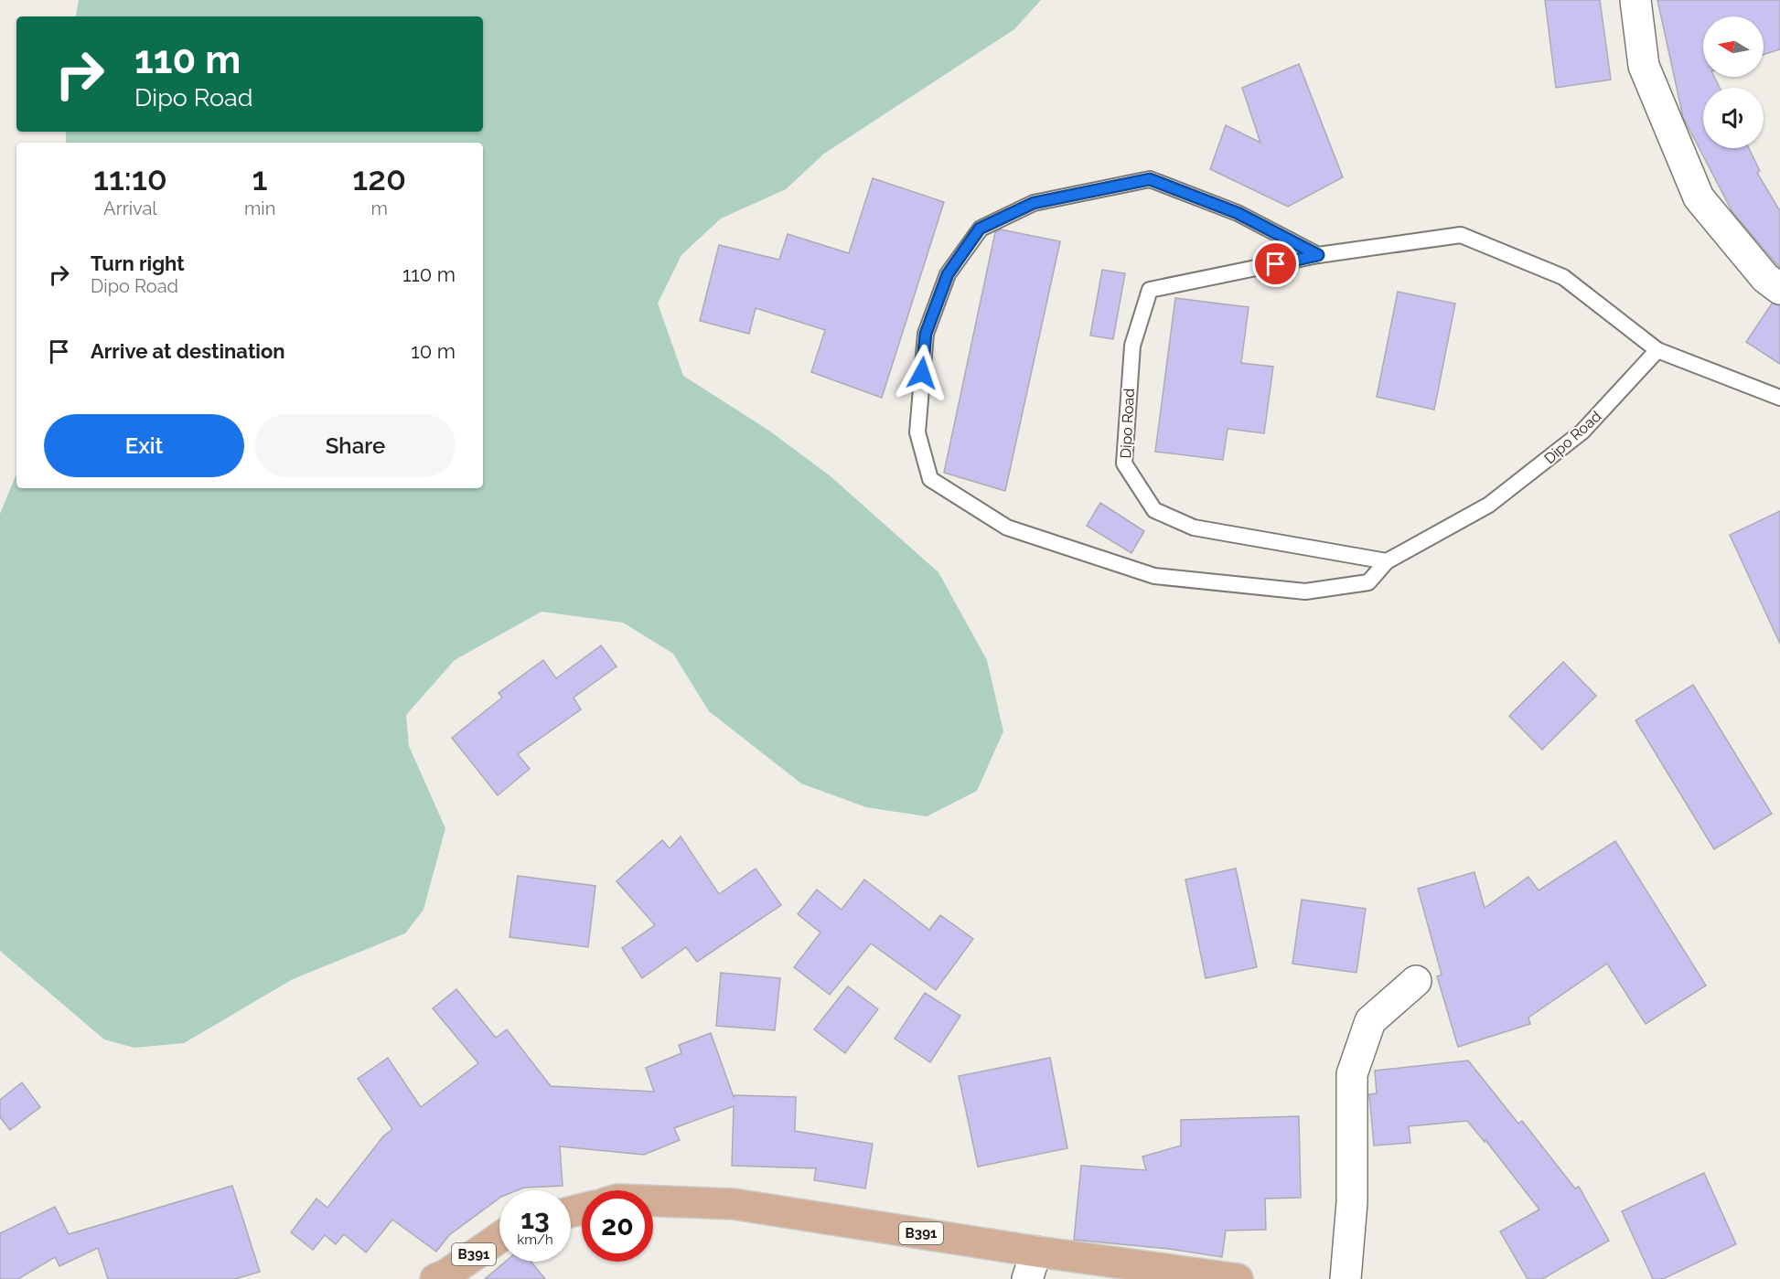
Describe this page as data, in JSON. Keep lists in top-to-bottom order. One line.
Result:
{"streets":{"main road":["B391"],"lane":["Dipo Road"]},"north":"left","page":{"turn":["110 m","Dipo Road"],"eta":["11:10","Arrival","1","min","120","m"],"list":[{"name":"Turn right","note":"Dipo Road","value":"110 m"},{"name":"Arrive at destination","value":"10 m"}],"buttons":["Exit","Share"],"speed":"13 km/h","limit":"20"}}
